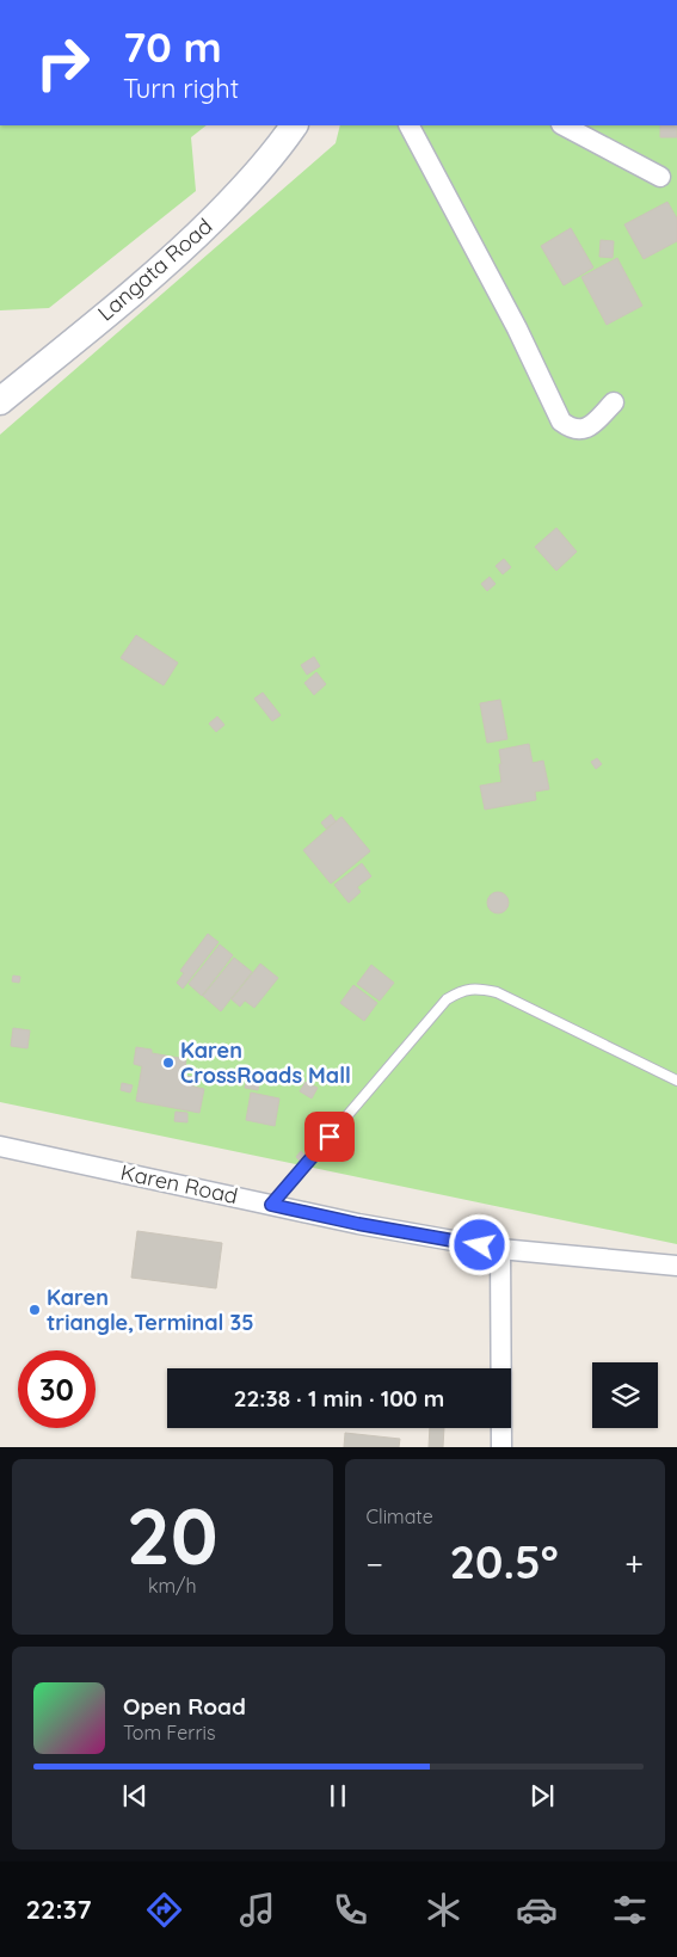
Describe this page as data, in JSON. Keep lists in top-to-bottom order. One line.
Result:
{"streets":{"main road":["Langata Road"],"street":["Karen Road"]},"places":["Karen CrossRoads Mall","Karen triangle,Terminal 35"],"page":{"turn":["70 m","Turn right"],"limit":"30","trip":"22:38 · 1 min · 100 m","tile":[["20","km/h"],"Climate"],"heat":["−","20.5°","+"],"song":["Open Road","Tom Ferris"],"tabs":"22:37"}}
